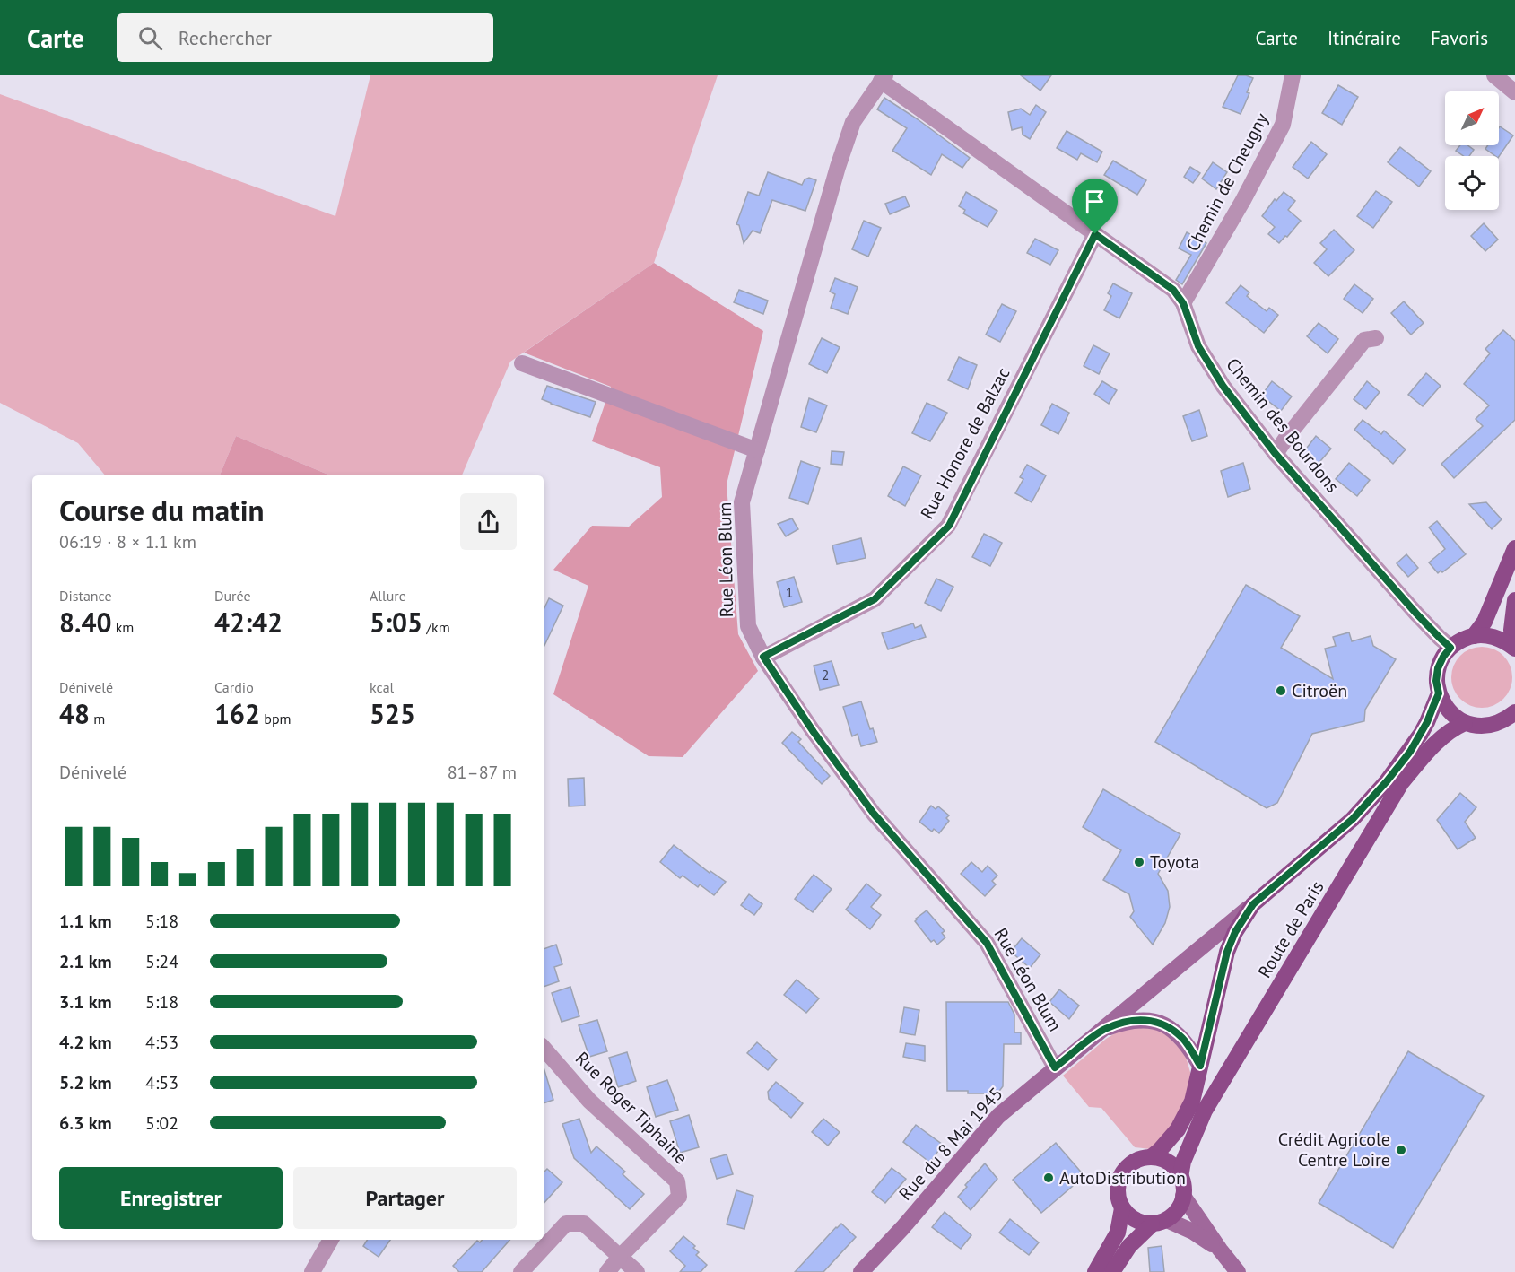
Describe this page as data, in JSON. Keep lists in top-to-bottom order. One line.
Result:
{"streets":{"main road":["Route de Paris"],"street":["Chemin de Cheugny","Chemin des Bourdons","Rue Honore de Balzac","Rue Léon Blum","Rue Roger Tiphaine","Rue du 8 Mai 1945"]},"crossings":[["Chemin de Cheugny","Chemin des Bourdons"],["Chemin des Bourdons","Rue Honore de Balzac"],["Chemin des Bourdons","Rue Léon Blum"],["Rue Honore de Balzac","Rue Léon Blum"],["Rue Léon Blum","Rue du 8 Mai 1945"],["Route de Paris","Rue du 8 Mai 1945"]],"places":["Citroën","Toyota","Crédit Agricole Centre Loire","AutoDistribution"],"house_numbers":["1","2"],"north":"top right","page":{"header":"Carte","search":"Rechercher","nav":["Carte","Itinéraire","Favoris"],"heading":["Course du matin","06:19 · 8 × 1.1 km"],"stats":[["Distance","8.40 km"],["Durée","42:42"],["Allure","5:05 /km"],["Dénivelé","48 m"],["Cardio","162 bpm"],["kcal","525"]],"chart":["Dénivelé","81–87 m"],"list":[{"name":"1.1 km","note":"5:18"},{"name":"2.1 km","note":"5:24"},{"name":"3.1 km","note":"5:18"},{"name":"4.2 km","note":"4:53"},{"name":"5.2 km","note":"4:53"},{"name":"6.3 km","note":"5:02"}],"buttons":["Enregistrer","Partager"]}}
